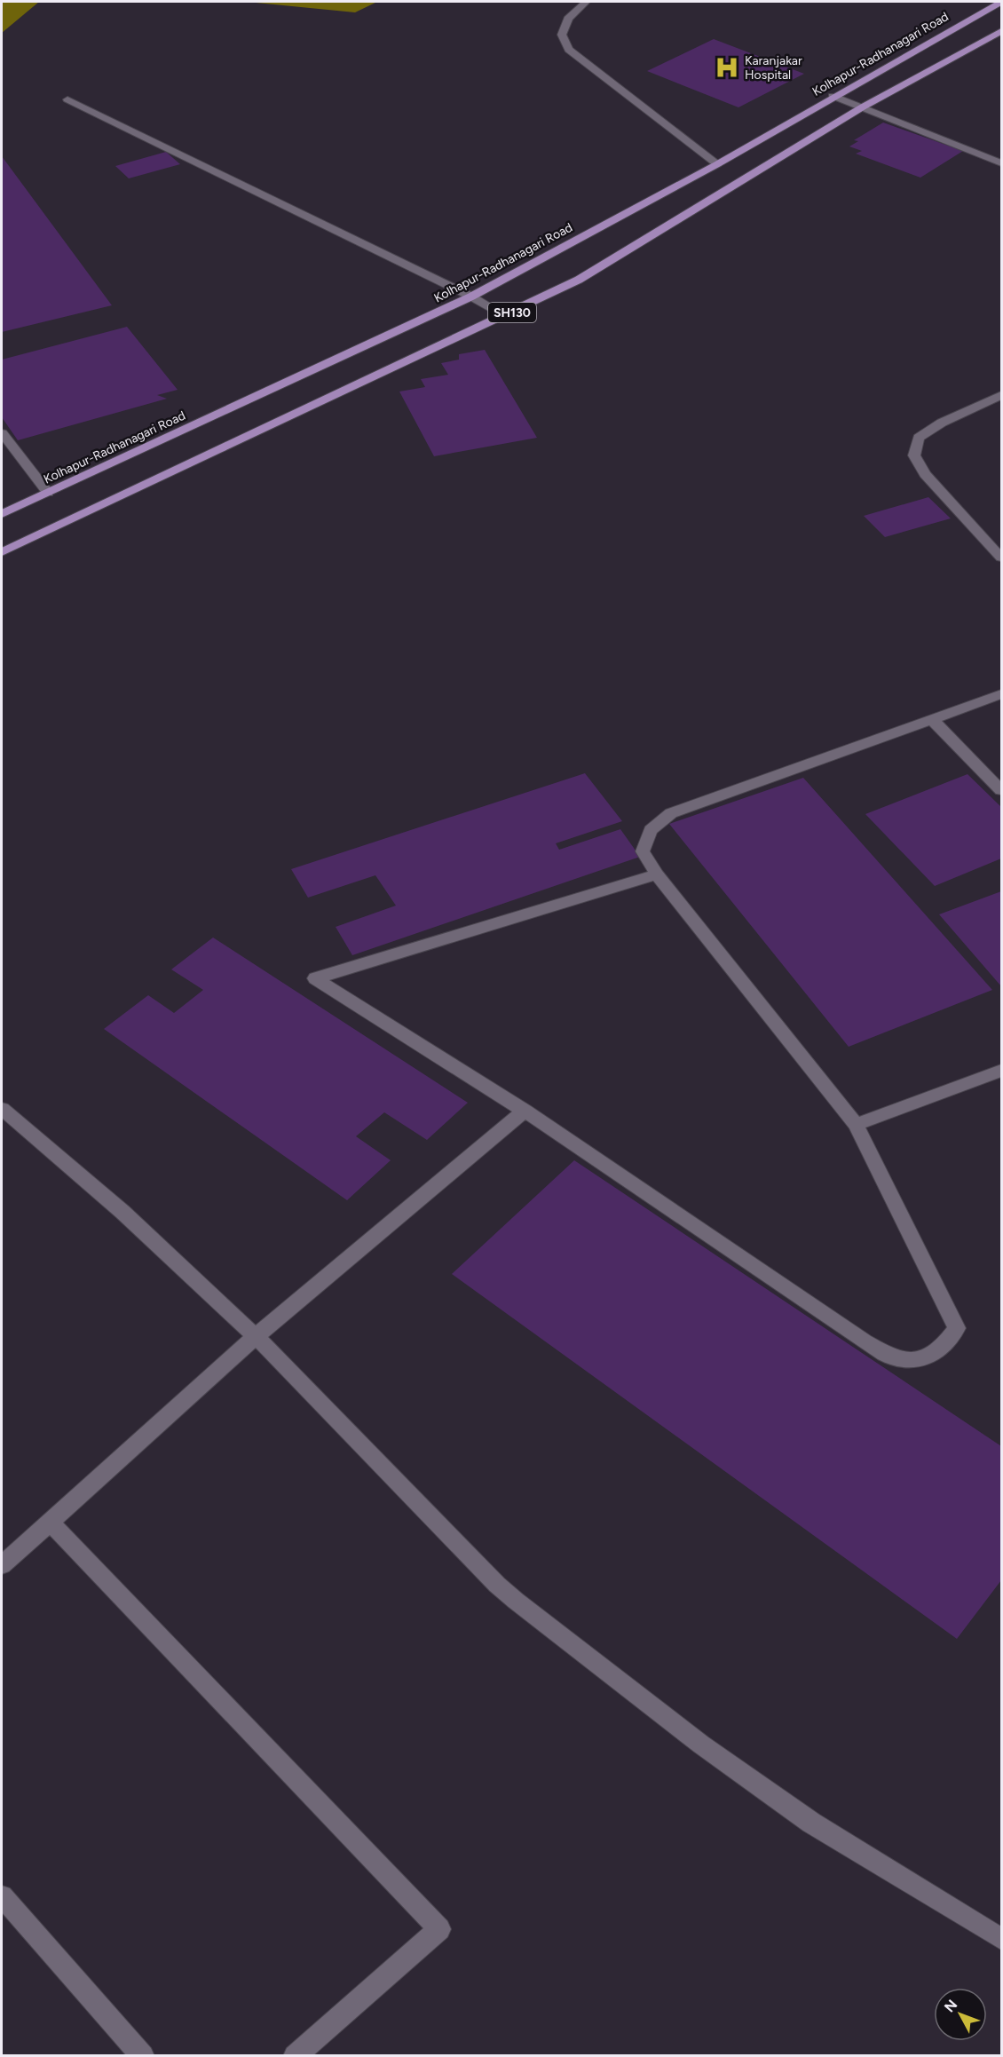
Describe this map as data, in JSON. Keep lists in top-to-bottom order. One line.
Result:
{"streets":{"main road":["Kolhapur-Radhanagari Road","SH130"]},"places":{"hospital":["Karanjakar Hospital"]},"north":"top left"}
